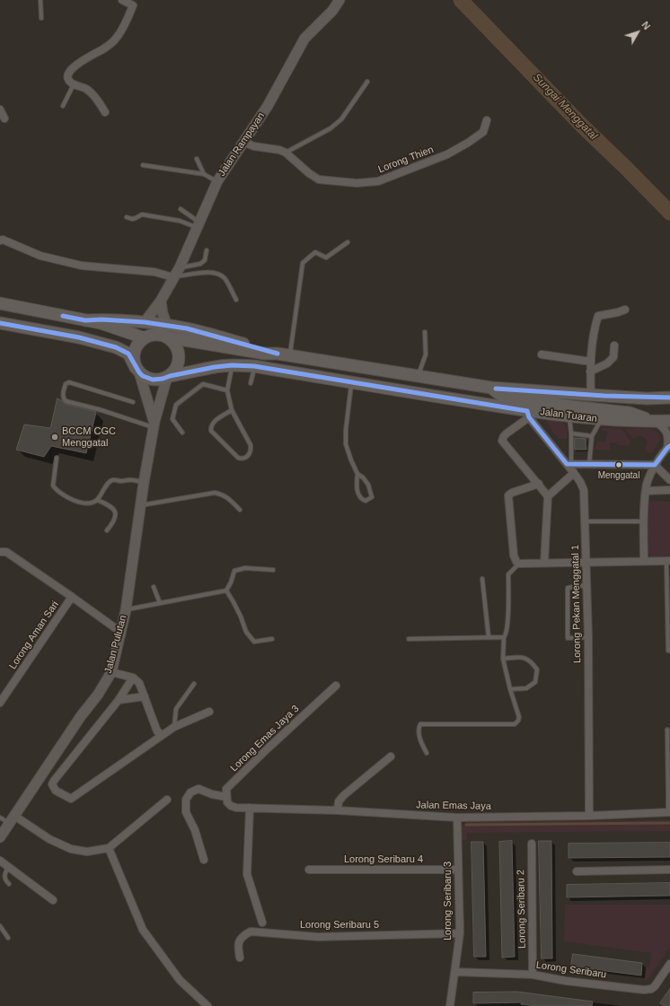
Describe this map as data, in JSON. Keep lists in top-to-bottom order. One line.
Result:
{"streets":{"main road":["Jalan Tuaran"],"street":["Jalan Rampayan","Lorong Thien","Lorong Pekan Menggatal 1","Lorong Aman Sari","Jalan Pulutan","Lorong Emas Jaya 3","Jalan Emas Jaya","Lorong Seribaru 4","Lorong Seribaru 3","Lorong Seribaru 2","Lorong Seribaru 5","Lorong Seribaru"]},"crossings":[["Jalan Rampayan","Lorong Thien"],["Jalan Tuaran","Lorong Pekan Menggatal 1"],["Jalan Tuaran","Jalan Pulutan"],["Lorong Pekan Menggatal 1","Jalan Emas Jaya"],["Lorong Emas Jaya 3","Jalan Emas Jaya"],["Jalan Emas Jaya","Lorong Seribaru 3"],["Lorong Seribaru 4","Lorong Seribaru 3"],["Lorong Seribaru 3","Lorong Seribaru 5"],["Lorong Seribaru 3","Lorong Seribaru"],["Lorong Seribaru 2","Lorong Seribaru"]],"water":["Sungai Menggatal"],"places":["BCCM CGC Menggatal","Menggatal"],"north":"top right"}
